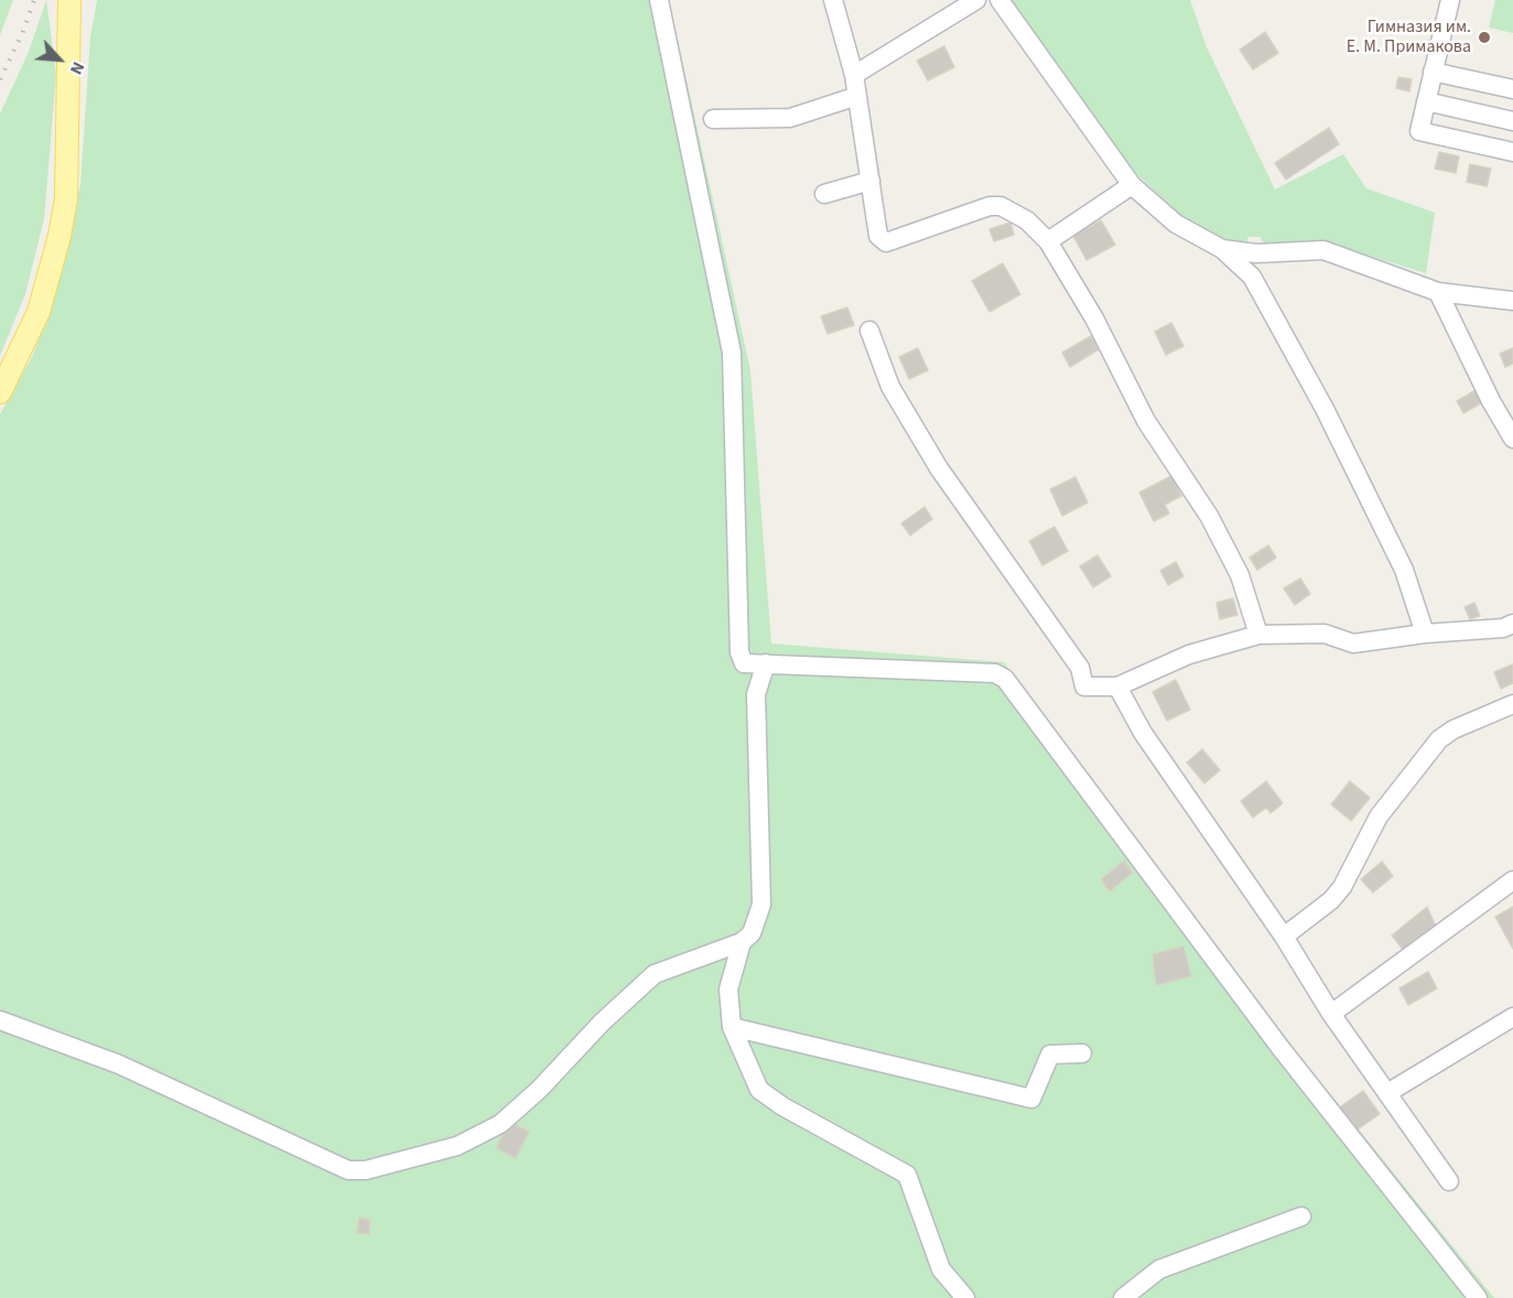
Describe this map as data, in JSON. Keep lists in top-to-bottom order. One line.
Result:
{"places":["Гимназия им. Е. М. Примакова"],"north":"bottom right"}
